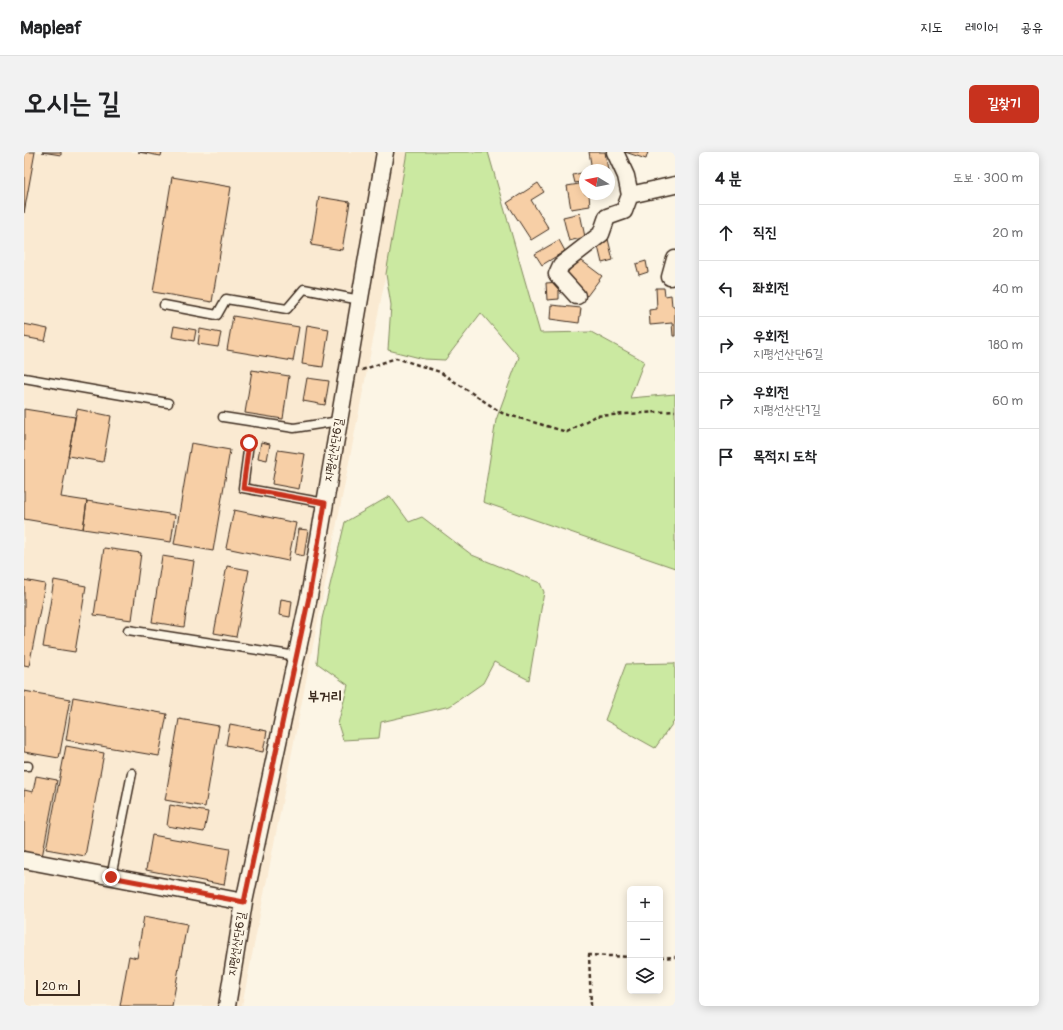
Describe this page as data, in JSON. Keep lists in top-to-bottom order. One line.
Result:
{"streets":{"street":["지평선산단6길"]},"districts":["부거리"],"scale_bar":"20 m","north":"left","page":{"header":"Mapleaf","nav":["지도","레이어","공유"],"buttons":"길찾기","title":"오시는 길","heading":["4 분","도보 · 300 m"],"list":[["직진","20 m"],["좌회전","40 m"],["우회전","지평선산단6길","180 m"],["우회전","지평선산단1길","60 m"],"목적지 도착"],"map_buttons":["+","−"],"scale":"20 m"}}
